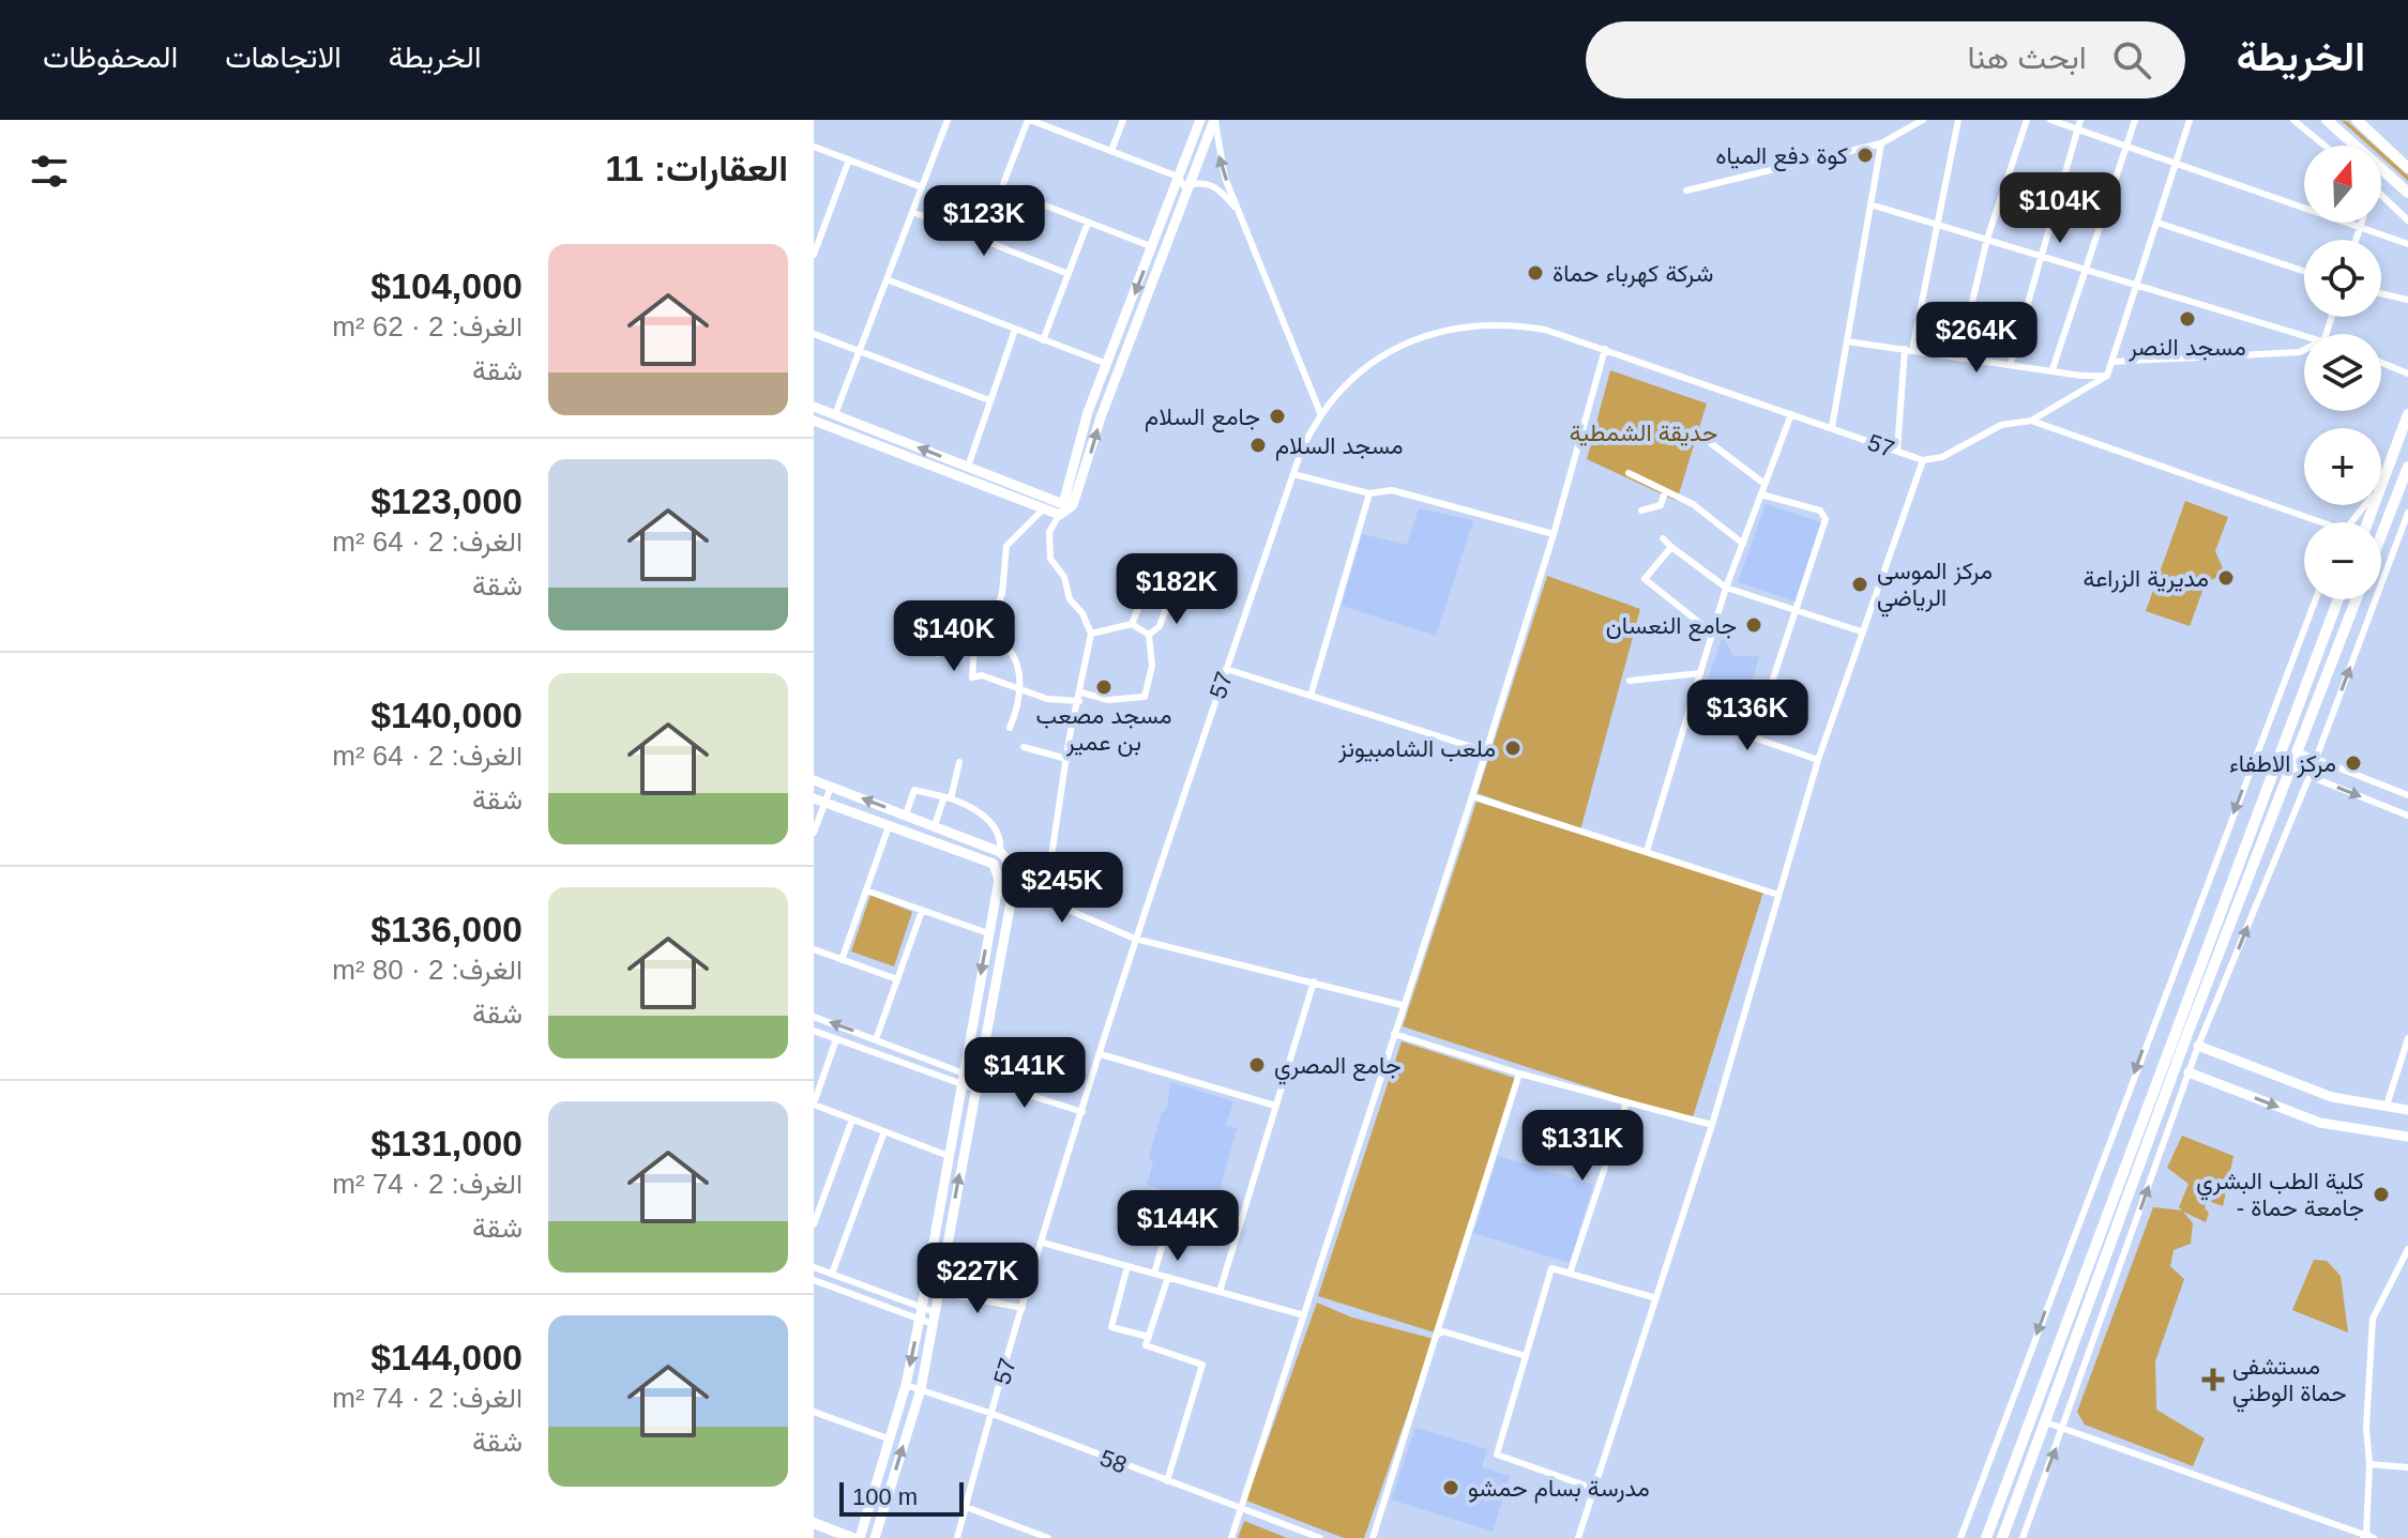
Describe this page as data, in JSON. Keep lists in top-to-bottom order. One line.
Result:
{"streets":{"street":["57","58"]},"crossings":[["57","58"]],"parks":["حديقة الشمطية"],"places":{"other":["كوة دفع المياه","شركة كهرباء حماة","مسجد النصر","جامع السلام","مسجد السلام","مديرية الزراعة","مركز الموسى الرياضي","جامع النعسان","مسجد مصعب بن عمير","ملعب الشامبيونز","مركز الاطفاء","جامع المصري","كلية الطب البشري - جامعة حماة","مدرسة بسام حمشو"],"health":["مستشفى حماة الوطني"]},"scale_bar":"100 m","north":"top","page":{"header":"الخريطة","search":"ابحث هنا","nav":["الخريطة","الاتجاهات","المحفوظات"],"heading":"العقارات: 11","map_buttons":["+","−"],"price":["$104K","$123K","$264K","$182K","$140K","$136K","$245K","$141K","$131K","$144K","$227K"],"list":[{"name":"$104,000","note":"الغرف: 2 · 62 m² · شقة"},{"name":"$123,000","note":"الغرف: 2 · 64 m² · شقة"},{"name":"$140,000","note":"الغرف: 2 · 64 m² · شقة"},{"name":"$136,000","note":"الغرف: 2 · 80 m² · شقة"},{"name":"$131,000","note":"الغرف: 2 · 74 m² · شقة"},{"name":"$144,000","note":"الغرف: 2 · 74 m² · شقة"}],"scale":"100 m"}}
